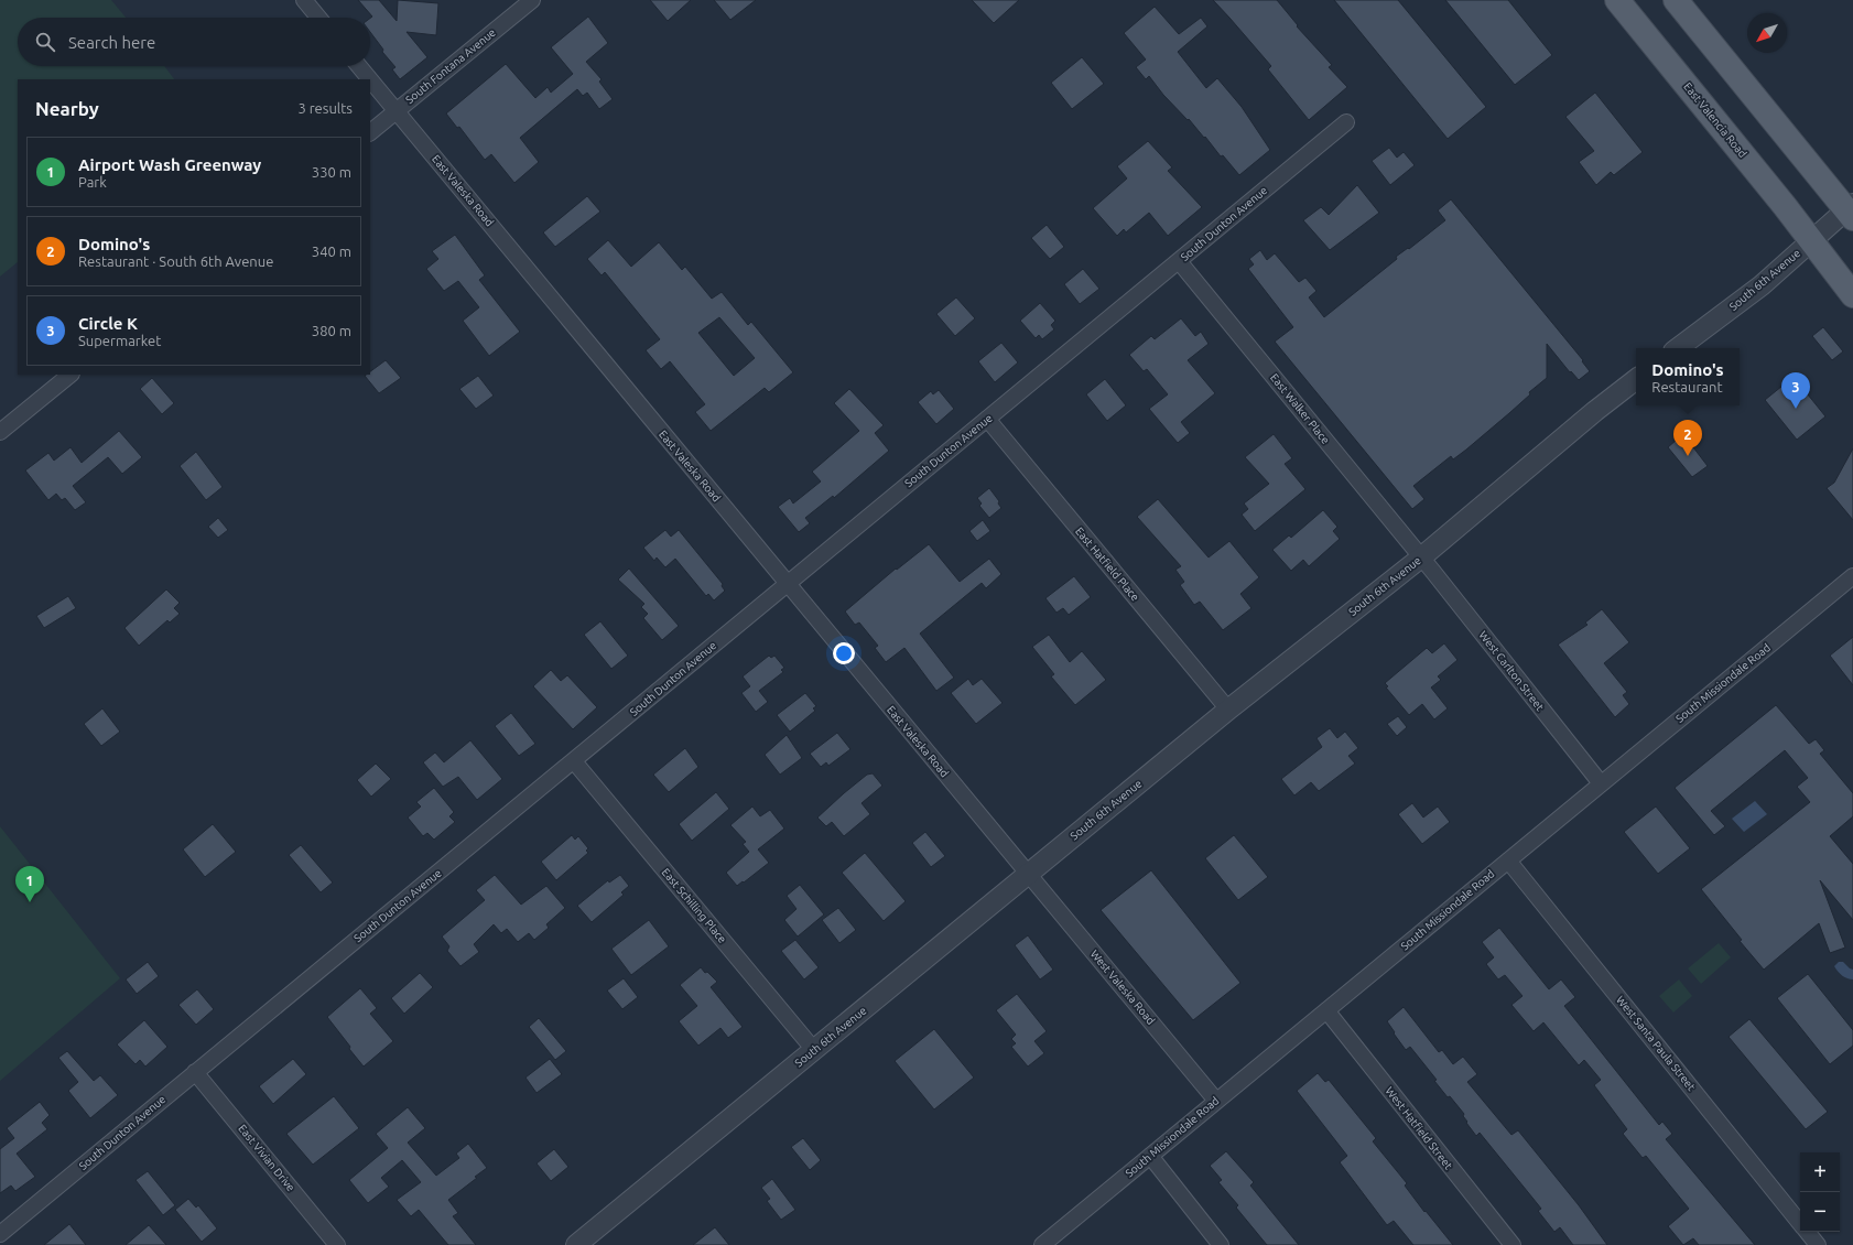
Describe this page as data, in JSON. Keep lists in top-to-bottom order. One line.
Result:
{"streets":{"main road":["East Valencia Road"],"street":["South Fontana Avenue","East Valeska Road","South Dunton Avenue","South 6th Avenue","East Walker Place","East Hatfield Place","West Carlton Street","South Missiondale Road","East Schilling Place","West Valeska Road","West Santa Paula Street","West Hatfield Street","East Vivian Drive"]},"crossings":[["South Fontana Avenue","East Valeska Road"],["East Valencia Road","South 6th Avenue"],["East Valeska Road","South Dunton Avenue"],["East Valeska Road","South 6th Avenue"],["East Valeska Road","West Valeska Road"],["South Dunton Avenue","East Walker Place"],["South Dunton Avenue","East Hatfield Place"],["South Dunton Avenue","East Schilling Place"],["South Dunton Avenue","East Vivian Drive"],["South 6th Avenue","East Walker Place"],["South 6th Avenue","East Hatfield Place"],["South 6th Avenue","West Carlton Street"],["South 6th Avenue","East Schilling Place"],["South 6th Avenue","West Valeska Road"],["East Walker Place","West Carlton Street"],["West Carlton Street","South Missiondale Road"],["South Missiondale Road","West Valeska Road"],["South Missiondale Road","West Santa Paula Street"],["South Missiondale Road","West Hatfield Street"]],"north":"bottom left","page":{"search":"Search here","heading":["Nearby","3 results"],"list":[{"mark":"1","name":"Airport Wash Greenway","note":"Park","value":"330 m"},{"mark":"2","name":"Domino's","note":"Restaurant · South 6th Avenue","value":"340 m"},{"mark":"3","name":"Circle K","note":"Supermarket","value":"380 m"}],"popup":["Domino's","Restaurant"],"pins":["3","2","1"],"map_buttons":["+","−"]}}
